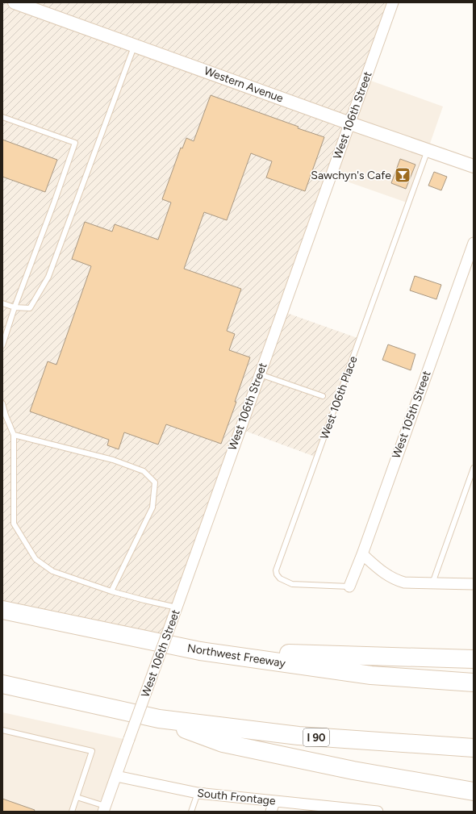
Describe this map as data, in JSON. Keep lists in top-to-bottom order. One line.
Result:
{"streets":{"highway":["Northwest Freeway","I 90"],"street":["Western Avenue","West 106th Street","West 105th Street","South Frontage"],"lane":["West 106th Place"]},"crossings":[["Western Avenue","West 106th Street"],["Western Avenue","West 106th Place"],["West 106th Street","South Frontage"],["West 106th Place","West 105th Street"]],"places":{"bar":["Sawchyn's Cafe"]}}
